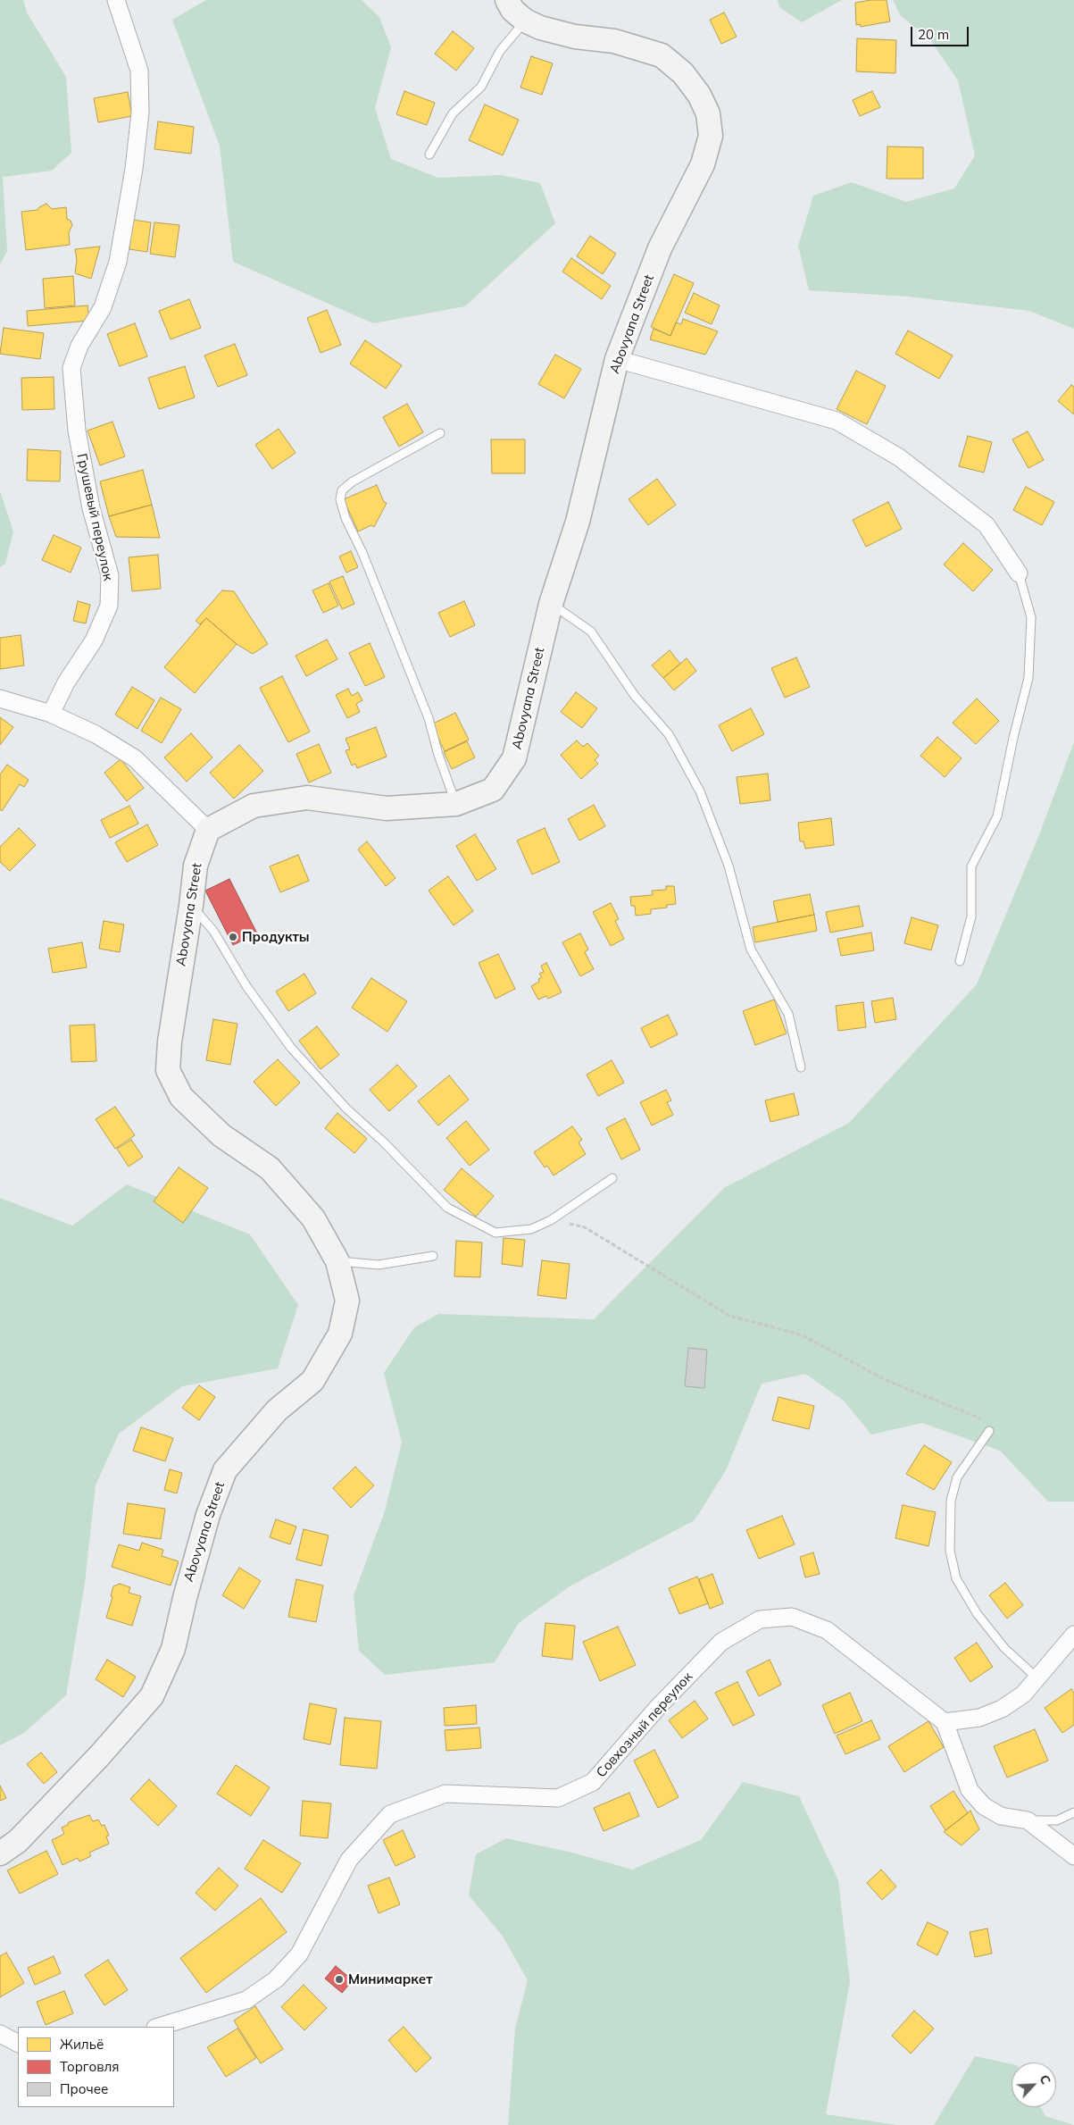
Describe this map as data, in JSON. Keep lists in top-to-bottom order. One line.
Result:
{"streets":{"street":["Abovyana Street","Грушевый переулок","Совхозный переулок"]},"places":["Продукты","Минимаркет"],"legend":["Жильё","Торговля","Прочее"],"scale_bar":"20 m","north":"top right"}
